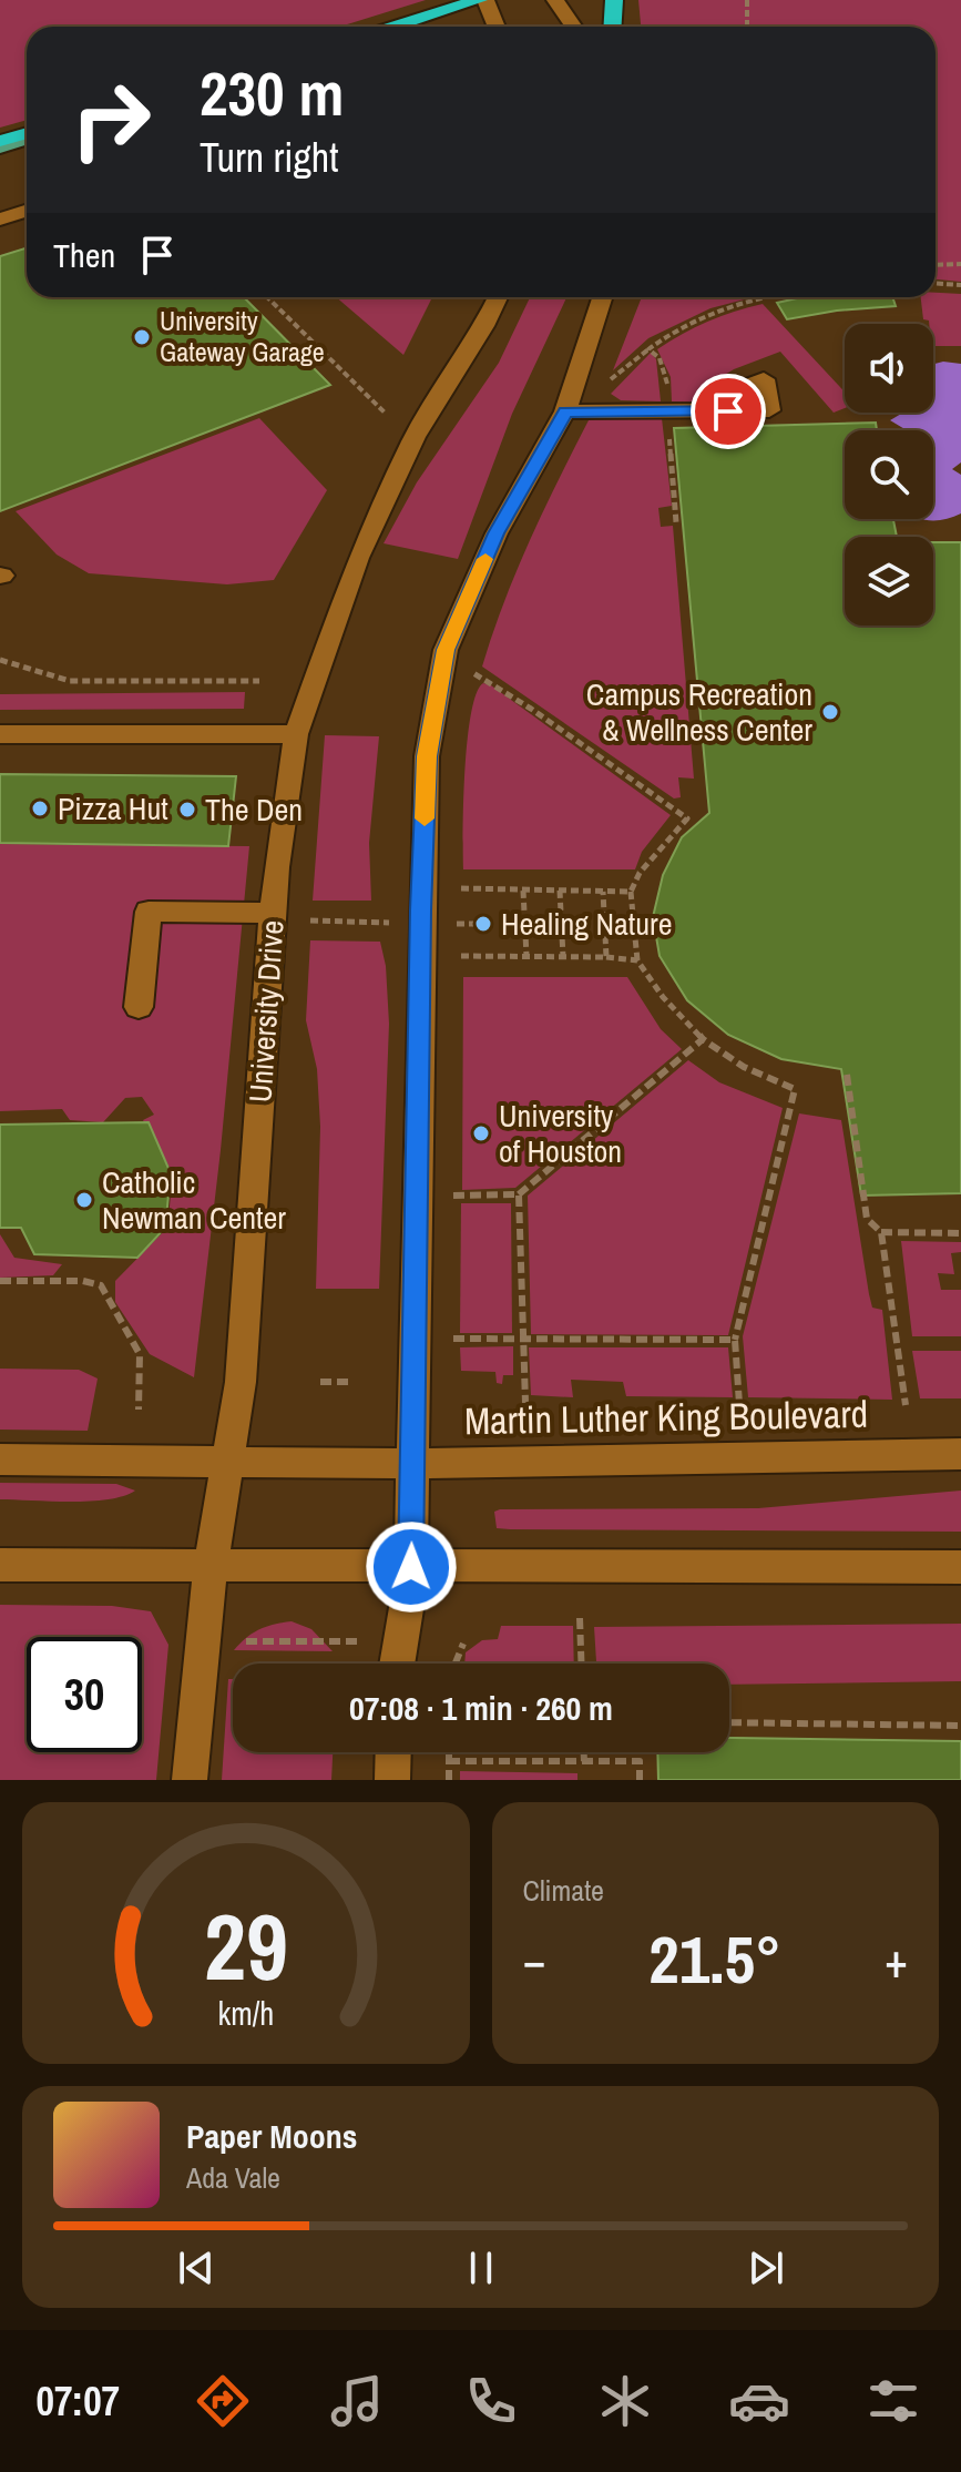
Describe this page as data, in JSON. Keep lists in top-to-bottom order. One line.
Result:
{"streets":{"street":["University Drive","Martin Luther King Boulevard"]},"crossings":[["University Drive","Martin Luther King Boulevard"]],"places":["University Gateway Garage","Campus Recreation & Wellness Center","Pizza Hut","The Den","Healing Nature","University of Houston","Catholic Newman Center"],"page":{"turn":["230 m","Turn right"],"then":"Then","limit":"30","trip":"07:08 · 1 min · 260 m","tile":"Climate","heat":["−","21.5°","+"],"song":["Paper Moons","Ada Vale"],"tabs":"07:07","gauge":["29","km/h"]}}
